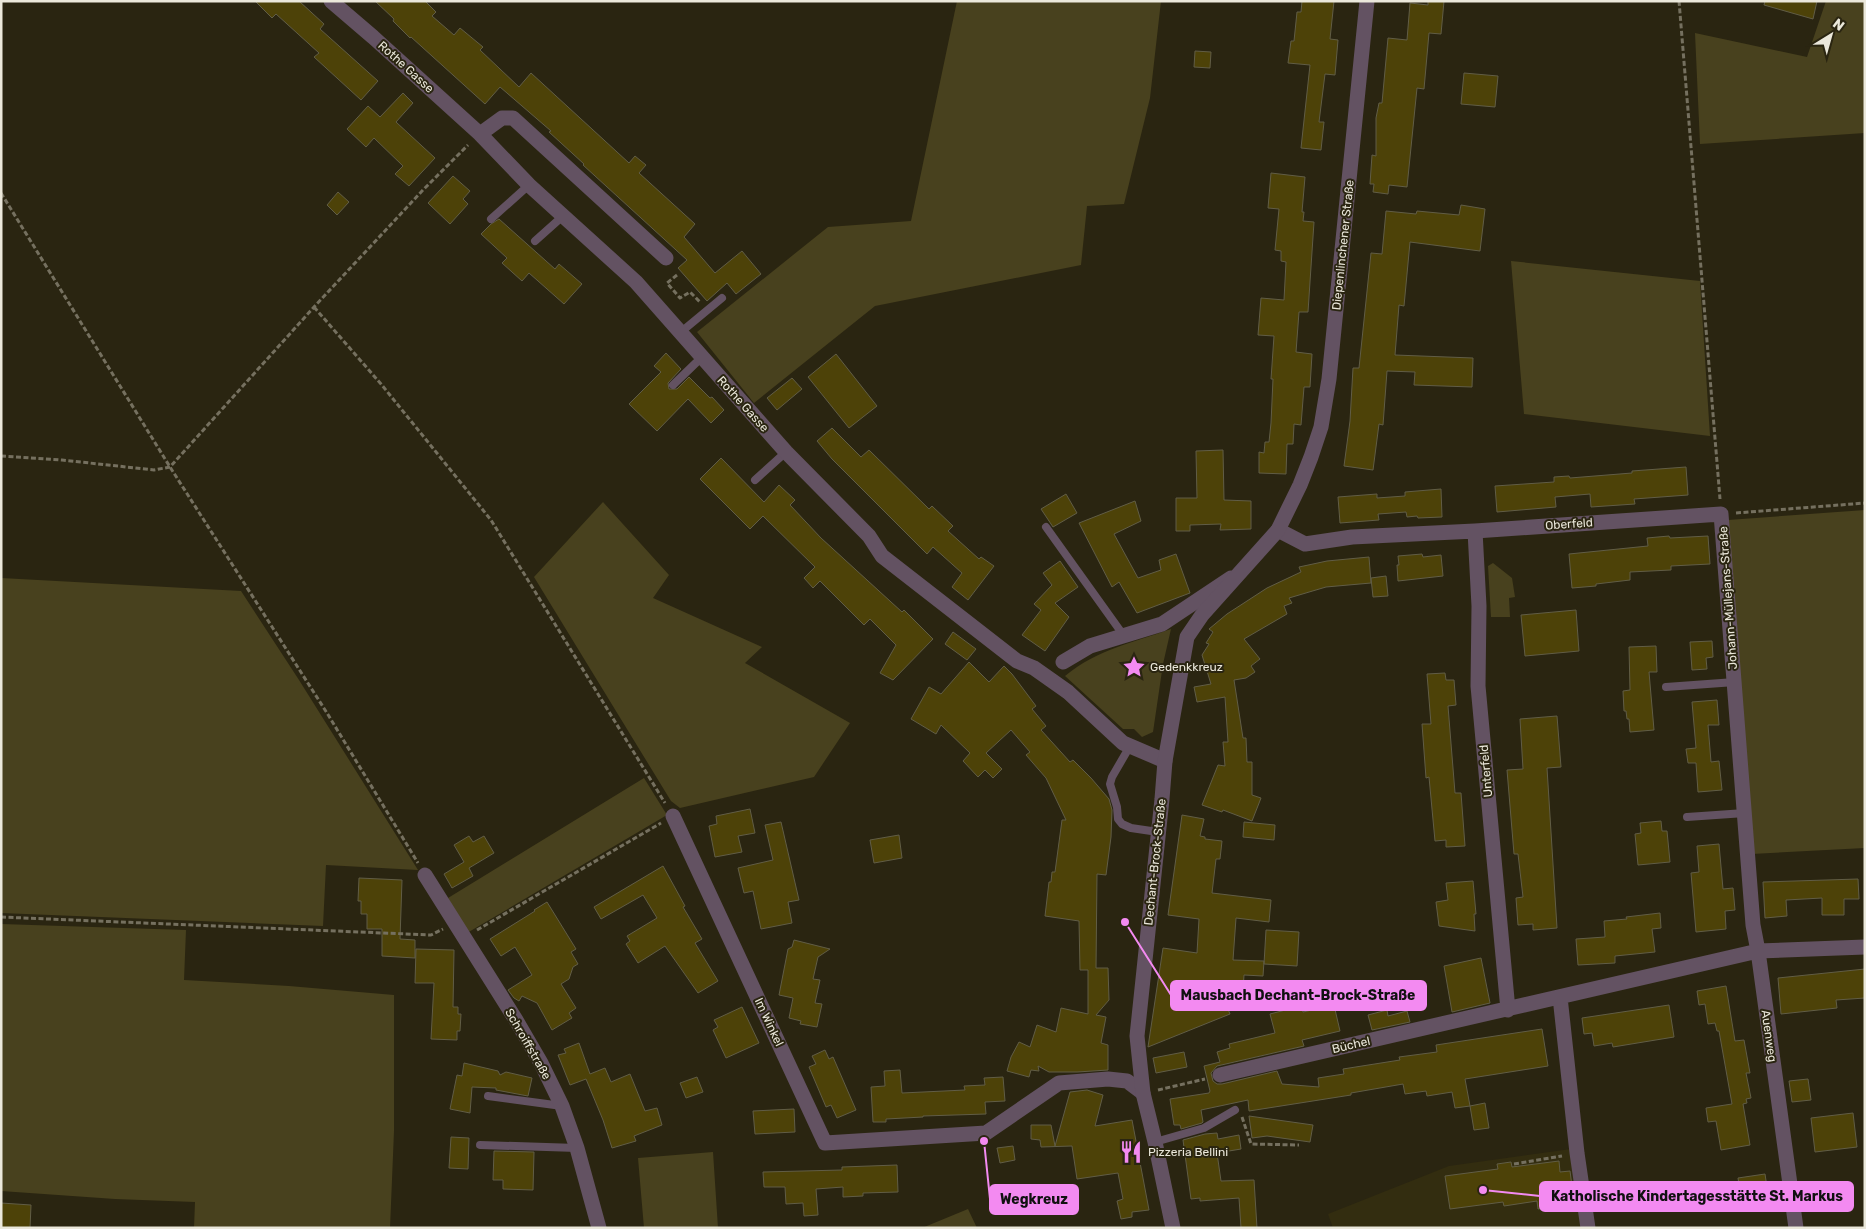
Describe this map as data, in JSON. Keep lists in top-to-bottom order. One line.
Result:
{"streets":{"street":["Rothe Gasse","Diepenlinchener Straße","Oberfeld","Johann-Müllejans-Straße","Unterfeld","Dechant-Brock-Straße","Im Winkel","Auenweg","Schroiffstraße","Büchel"]},"crossings":[["Diepenlinchener Straße","Dechant-Brock-Straße"],["Oberfeld","Johann-Müllejans-Straße"],["Oberfeld","Unterfeld"],["Oberfeld","Dechant-Brock-Straße"],["Johann-Müllejans-Straße","Auenweg"],["Johann-Müllejans-Straße","Büchel"],["Unterfeld","Büchel"],["Dechant-Brock-Straße","Im Winkel"],["Auenweg","Büchel"]],"places":{"place":["Gedenkkreuz"],"other":["Mausbach Dechant-Brock-Straße","Wegkreuz","Katholische Kindertagesstätte St. Markus"],"restaurant":["Pizzeria Bellini"]},"north":"top right"}
